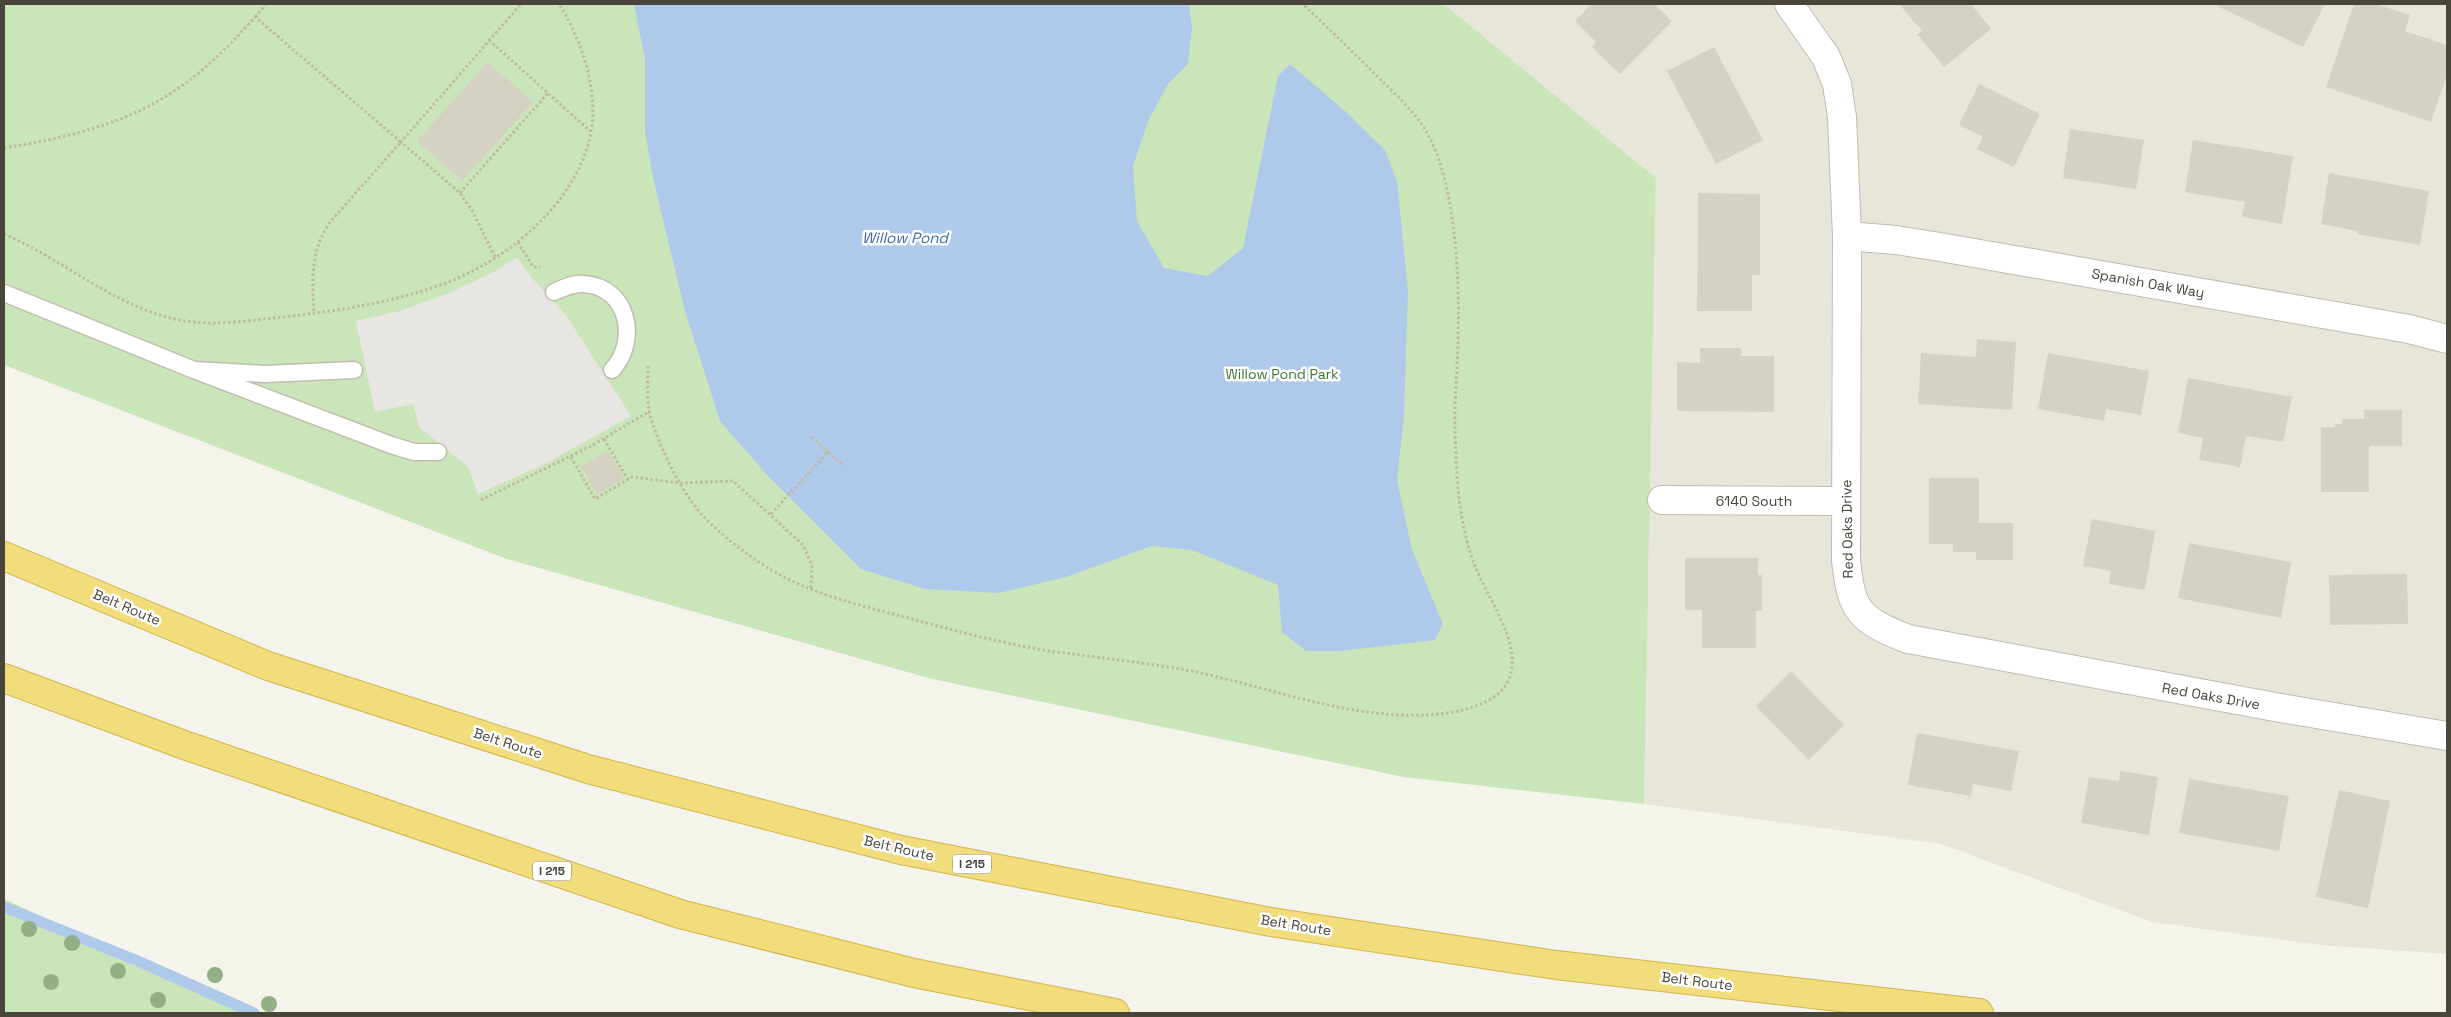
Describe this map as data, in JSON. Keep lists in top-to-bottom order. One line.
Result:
{"streets":{"highway":["Belt Route","I 215"],"street":["Spanish Oak Way","6140 South","Red Oaks Drive"]},"crossings":[["Spanish Oak Way","Red Oaks Drive"],["6140 South","Red Oaks Drive"]],"water":["Willow Pond"],"parks":["Willow Pond Park"]}
